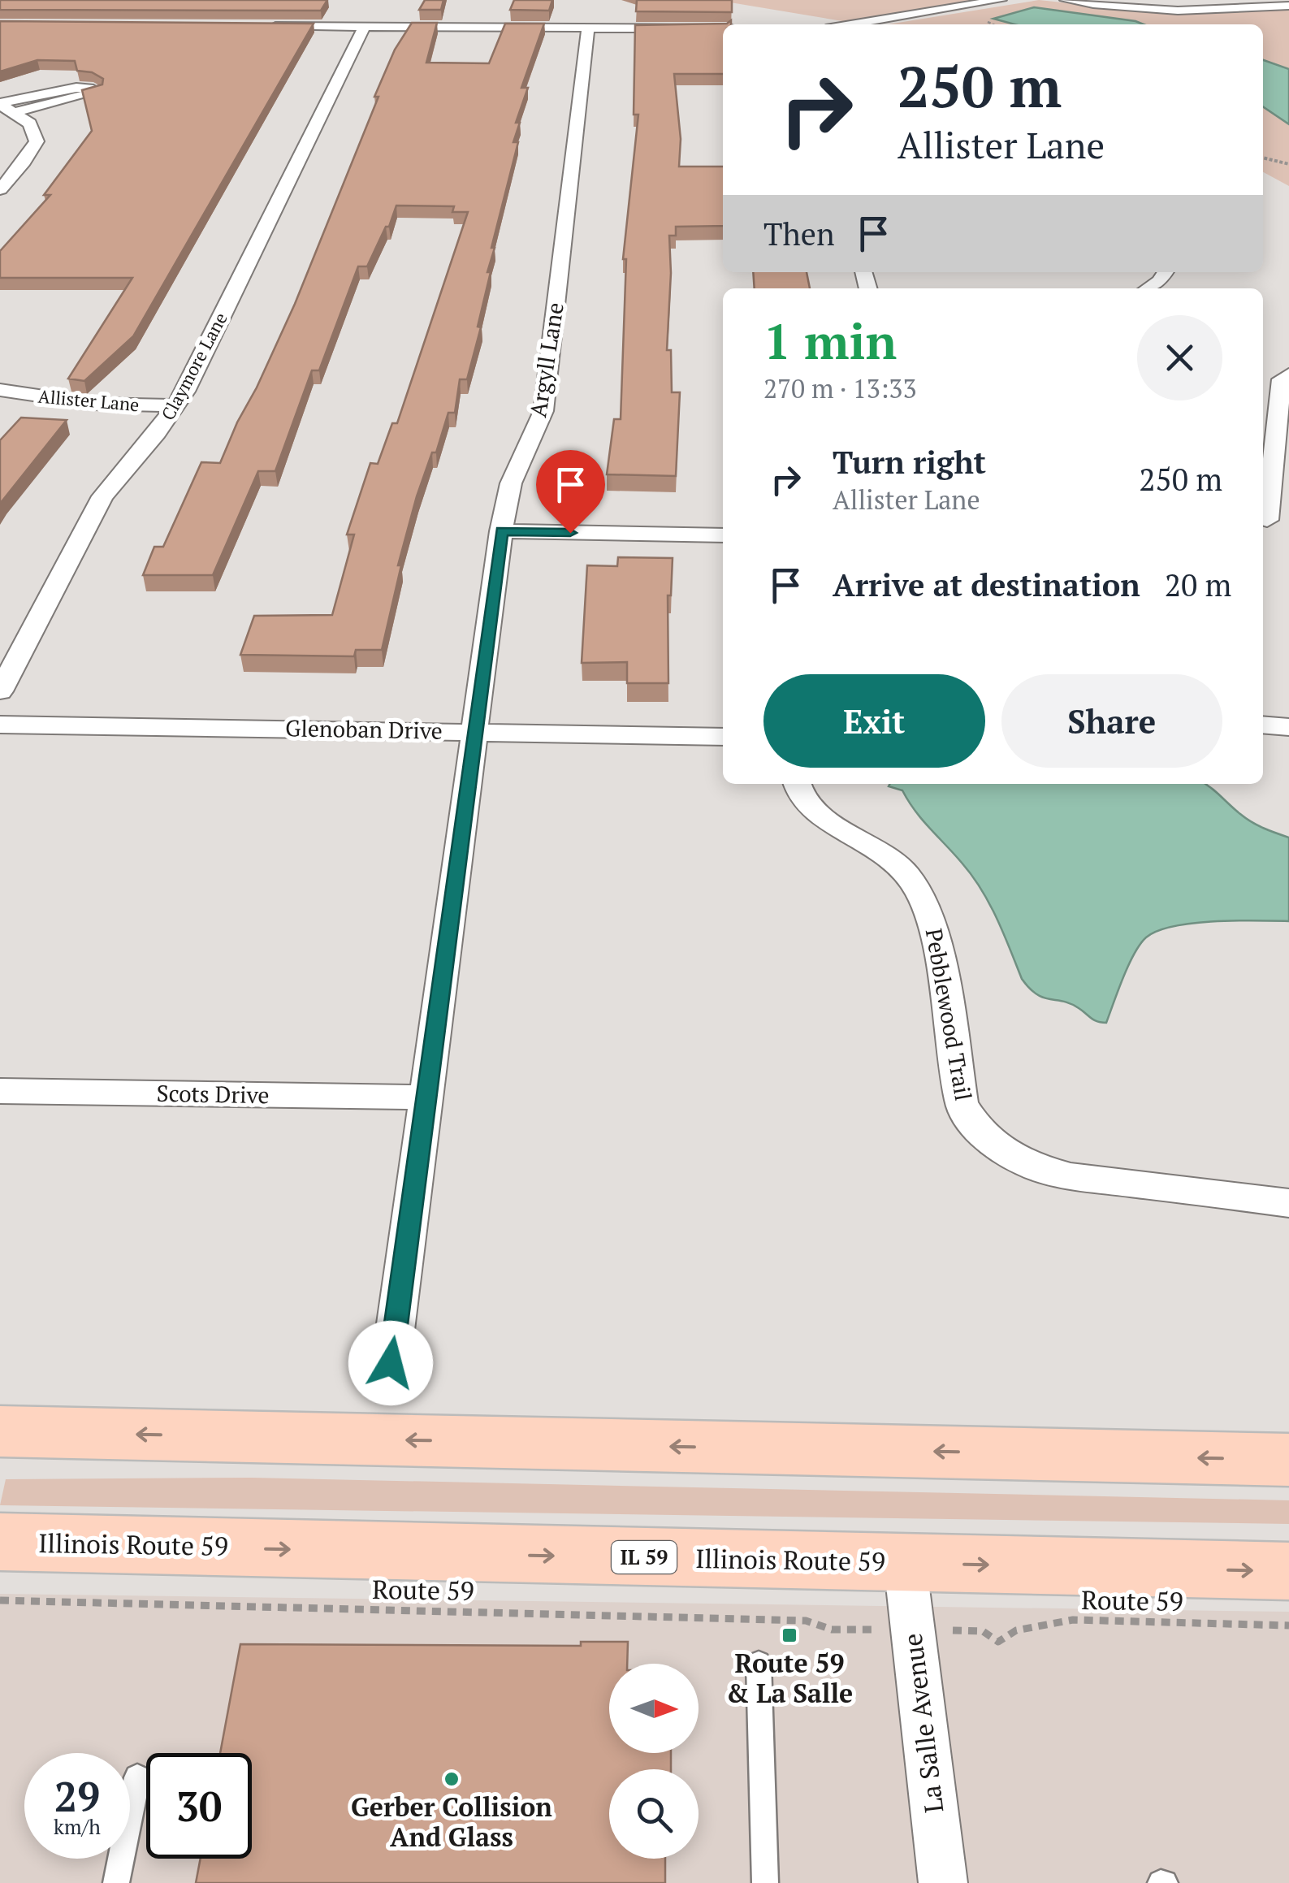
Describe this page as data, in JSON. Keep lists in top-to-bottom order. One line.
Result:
{"streets":{"main road":["Illinois Route 59","IL 59"],"street":["Argyll Lane","Claymore Lane","Allister Lane","Glenoban Drive","Pebblewood Trail","Scots Drive","La Salle Avenue"],"path":["Route 59"]},"crossings":[["Argyll Lane","Glenoban Drive"],["Argyll Lane","Scots Drive"],["Claymore Lane","Allister Lane"],["Illinois Route 59","La Salle Avenue"]],"places":{"transit":["Route 59 & La Salle"],"other":["Gerber Collision And Glass"]},"north":"right","page":{"turn":["250 m","Allister Lane"],"then":"Then","heading":["1 min","270 m · 13:33"],"list":[{"name":"Turn right","note":"Allister Lane","value":"250 m"},{"name":"Arrive at destination","value":"20 m"}],"buttons":["Exit","Share"],"speed":"29 km/h","limit":"30"}}
